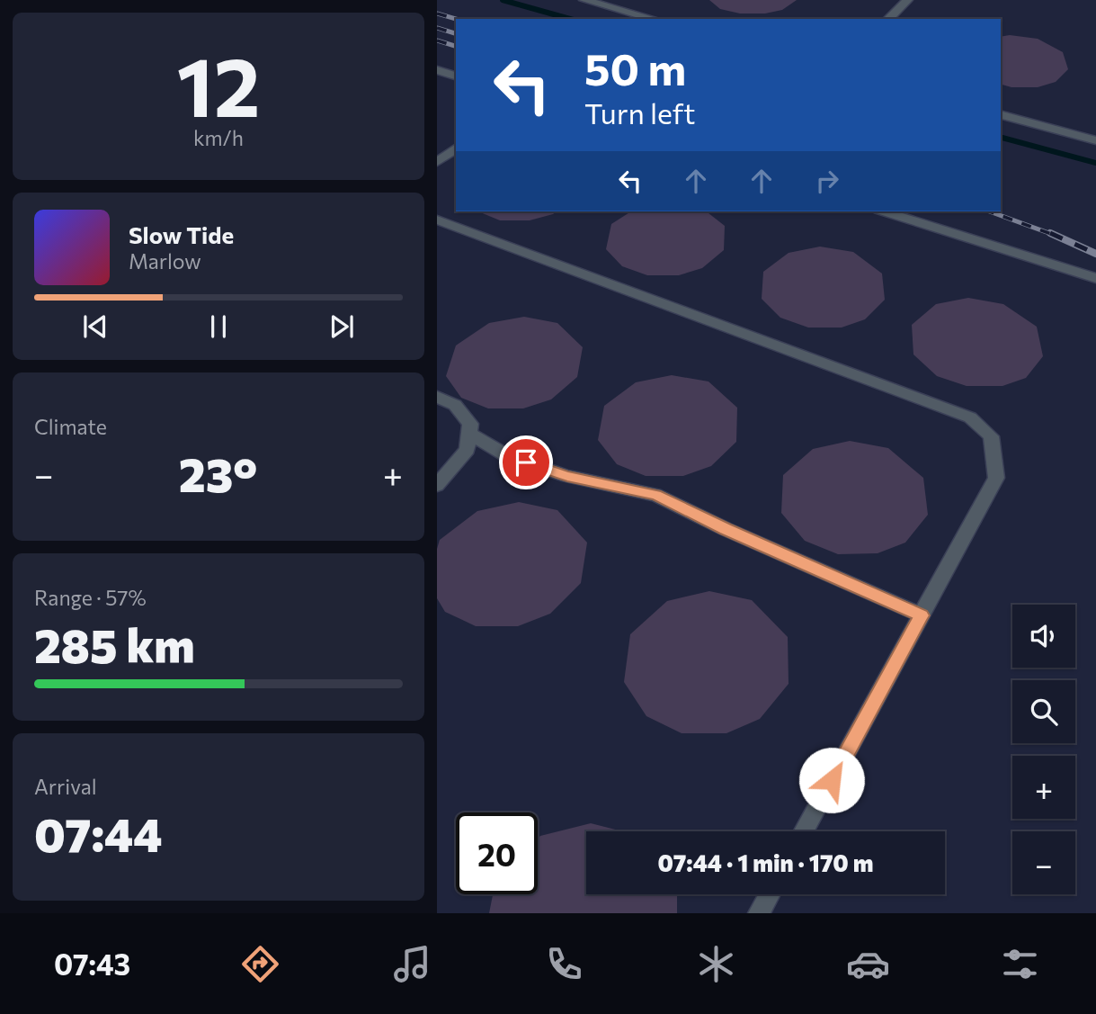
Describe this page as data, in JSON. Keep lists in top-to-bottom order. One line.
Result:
{"page":{"tile":[["12","km/h"],"Climate",["Range · 57%","285 km"],["Arrival","07:44"]],"turn":["50 m","Turn left"],"song":["Slow Tide","Marlow"],"heat":["−","23°","+"],"map_buttons":["+","−"],"limit":"20","trip":"07:44 · 1 min · 170 m","tabs":"07:43"}}
